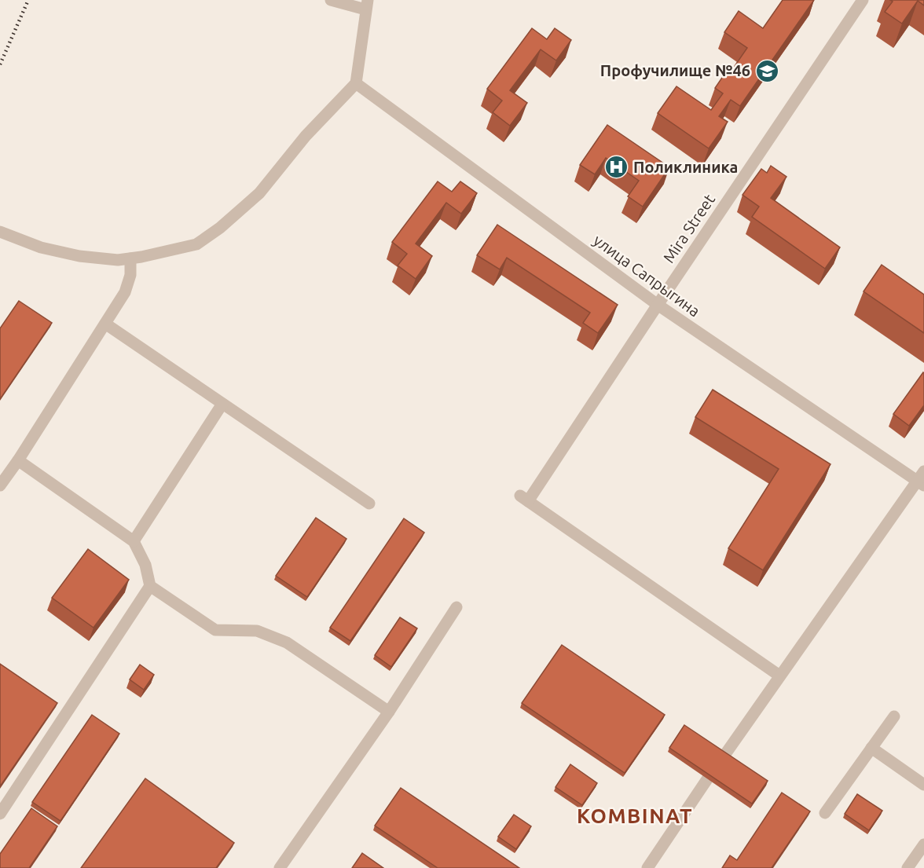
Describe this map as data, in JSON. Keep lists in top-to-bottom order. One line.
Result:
{"streets":{"street":["Mira Street","улица Сапрыгина"]},"crossings":[["Mira Street","улица Сапрыгина"]],"districts":["KOMBINAT"],"places":{"school or university":["Профучилище №46"],"hospital":["Поликлиника"]}}
